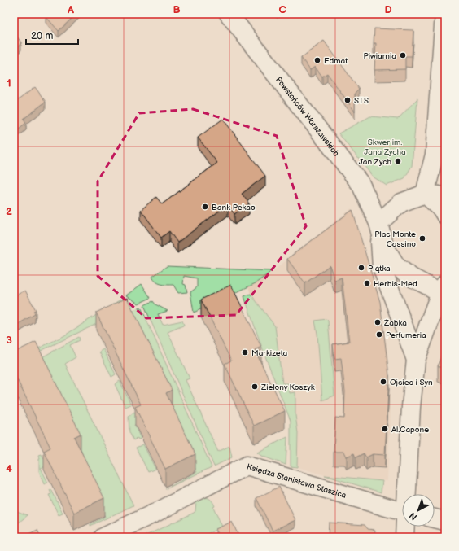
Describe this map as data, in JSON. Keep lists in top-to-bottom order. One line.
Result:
{"streets":{"street":["Powstańców Warszawskich","Księdza Stanisława Staszica"]},"parks":["Skwer im. Jana Zycha"],"places":["Piwiarnia","Edmat","STS","Jan Zych","Bank Pekao","Plac Monte Cassino","Piątka","Herbis-Med","Żabka","Perfumeria","Markizeta","Ojciec i Syn","Zielony Koszyk","Al.Capone"],"scale_bar":"20 m","north":"bottom left","grid":{"columns":["A","B","C","D"],"rows":["1","2","3","4"]}}
